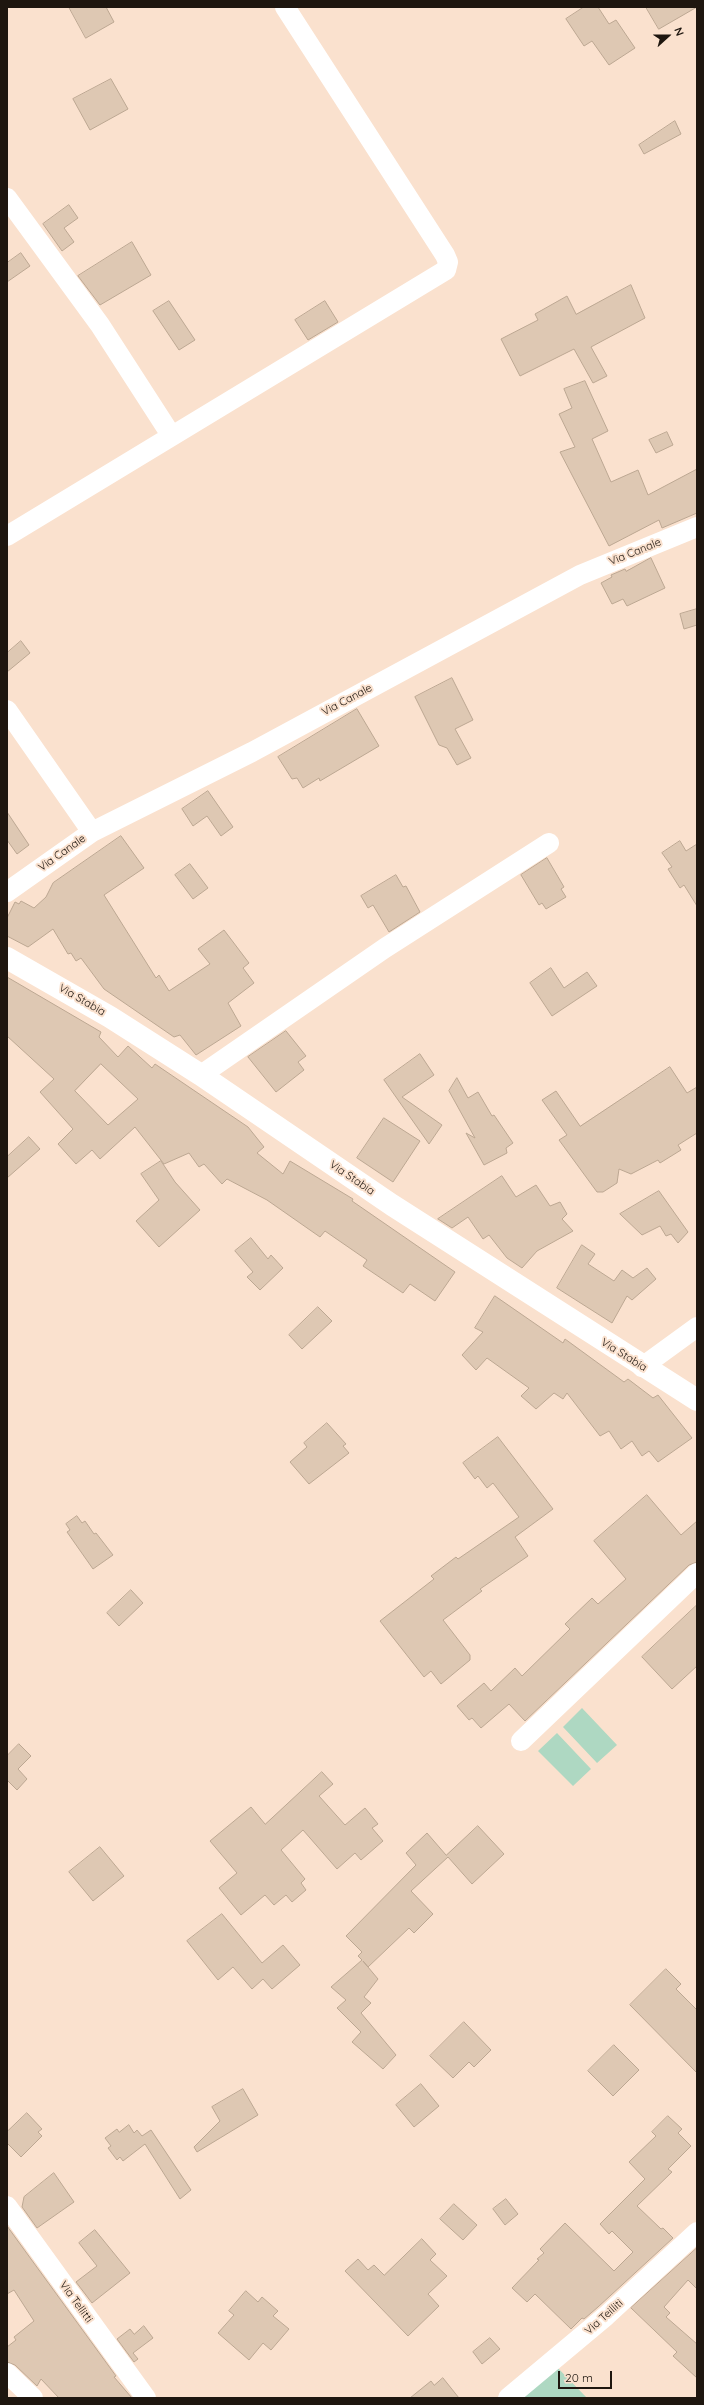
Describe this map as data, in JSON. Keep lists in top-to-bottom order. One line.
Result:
{"streets":{"main road":["Via Stabia"],"street":["Via Canale","Via Tellitti","Via Teilliti"]},"scale_bar":"20 m","north":"right"}
